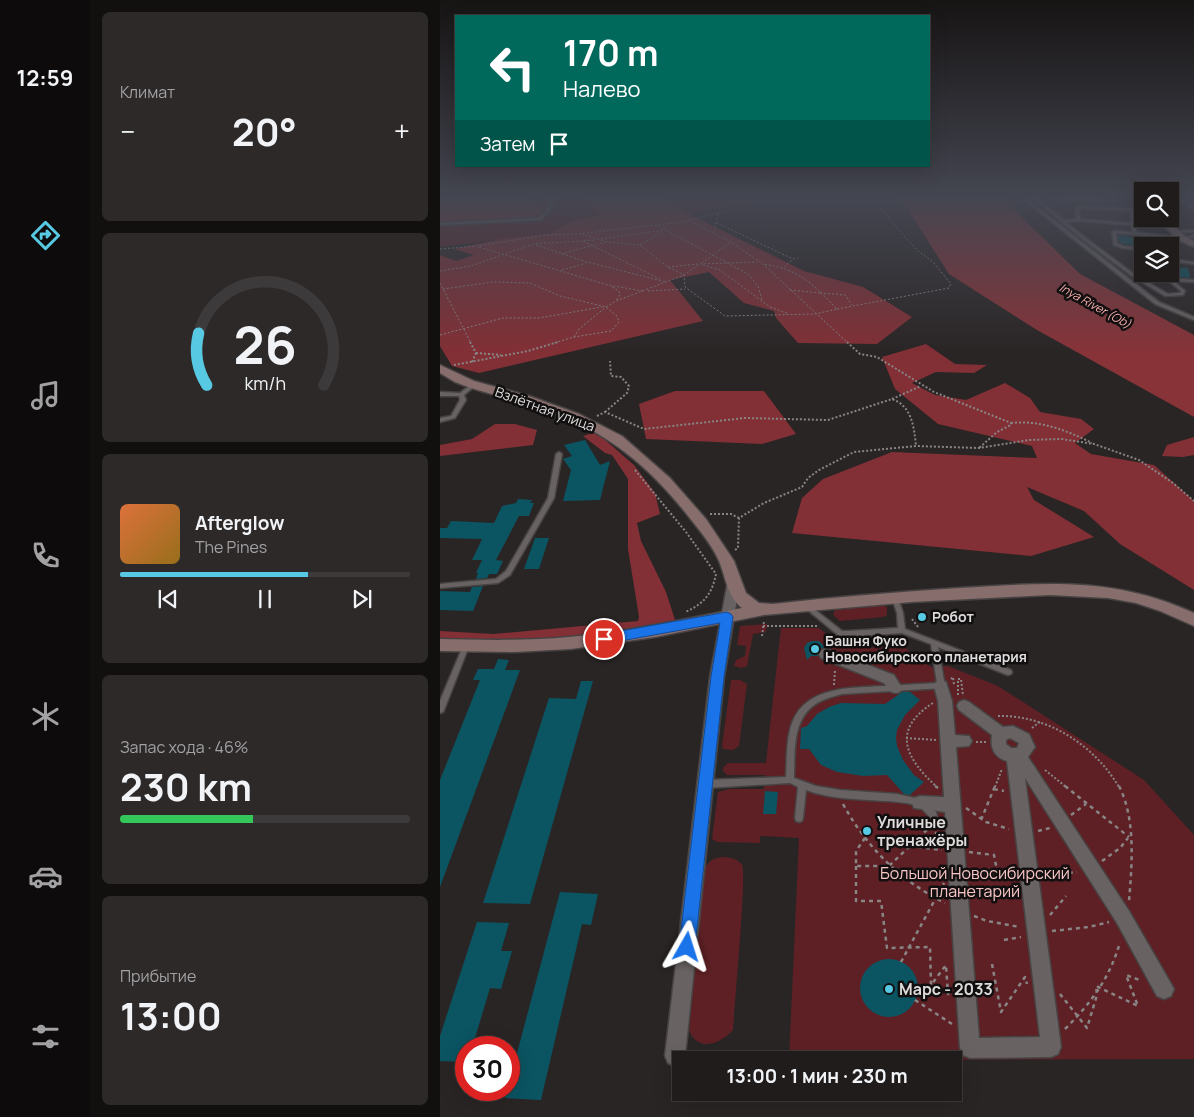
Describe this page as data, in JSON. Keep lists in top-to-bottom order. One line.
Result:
{"streets":{"main road":["Взлётная улица"]},"water":["Inya River (Ob)"],"parks":["Большой Новосибирский планетарий"],"places":["Робот","Башня Фуко Новосибирского планетария","Уличные тренажёры","Марс - 2033"],"page":{"tabs":"12:59","tile":["Климат",["Запас хода · 46%","230 km"],["Прибытие","13:00"]],"turn":["170 m","Налево"],"heat":["−","20°","+"],"then":"Затем","song":["Afterglow","The Pines"],"limit":"30","trip":"13:00 · 1 мин · 230 m","gauge":["26","km/h"]}}
